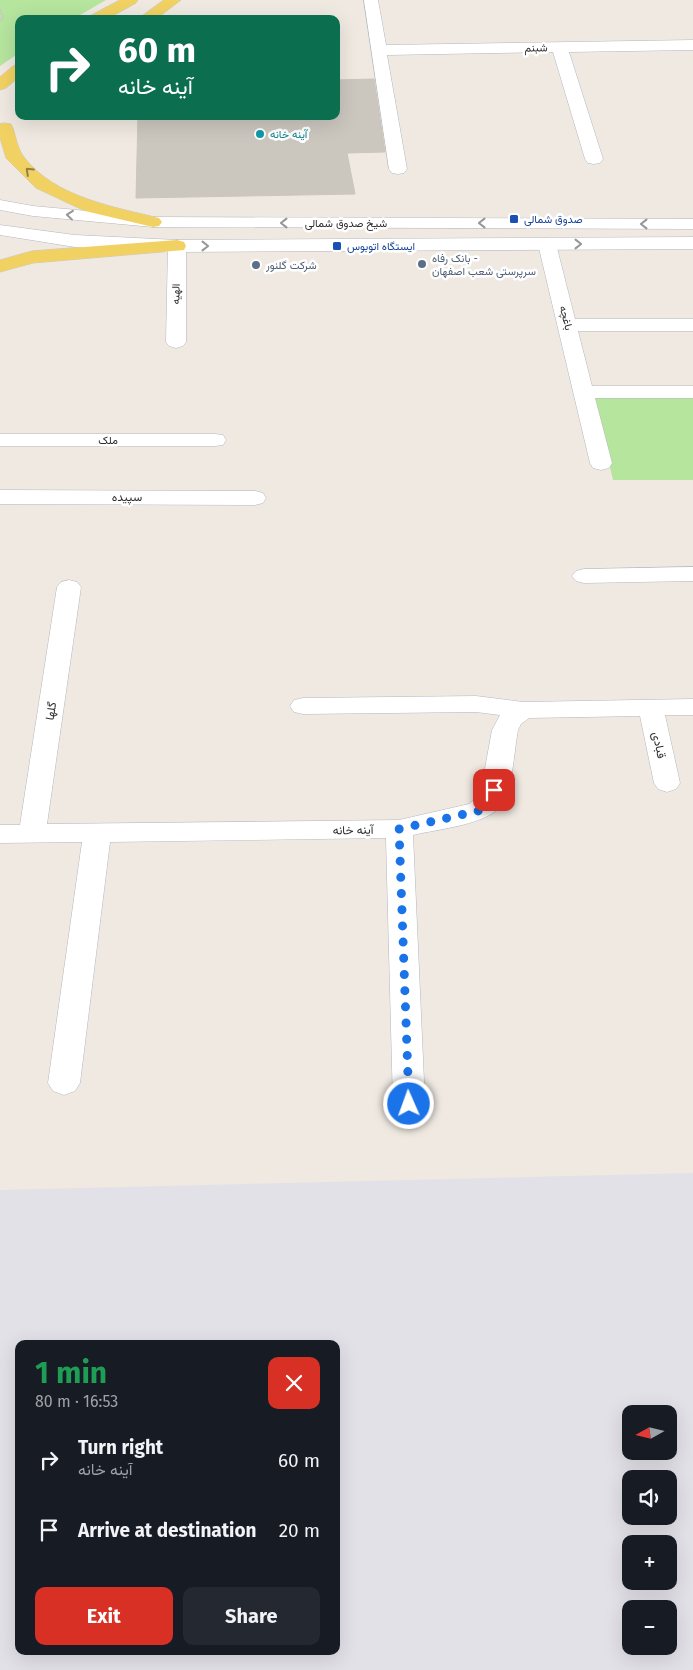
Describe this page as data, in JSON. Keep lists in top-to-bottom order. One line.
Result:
{"streets":{"street":["شبنم","شیخ صدوق شمالی","الهیه","باغچه","ملک","سپیده","گلها","قبادی","آینه خانه"]},"crossings":[["شیخ صدوق شمالی","الهیه"],["شیخ صدوق شمالی","باغچه"],["گلها","آینه خانه"]],"places":{"other":["آینه خانه","بانک رفاه - سرپرستی شعب اصفهان","شرکت گلنور"],"transit":["صدوق شمالی","ایستگاه اتوبوس"]},"north":"left","page":{"turn":["60 m","آینه خانه"],"heading":["1 min","80 m · 16:53"],"map_buttons":["+","−"],"list":[{"name":"Turn right","note":"آینه خانه","value":"60 m"},{"name":"Arrive at destination","value":"20 m"}],"buttons":["Exit","Share"]}}
